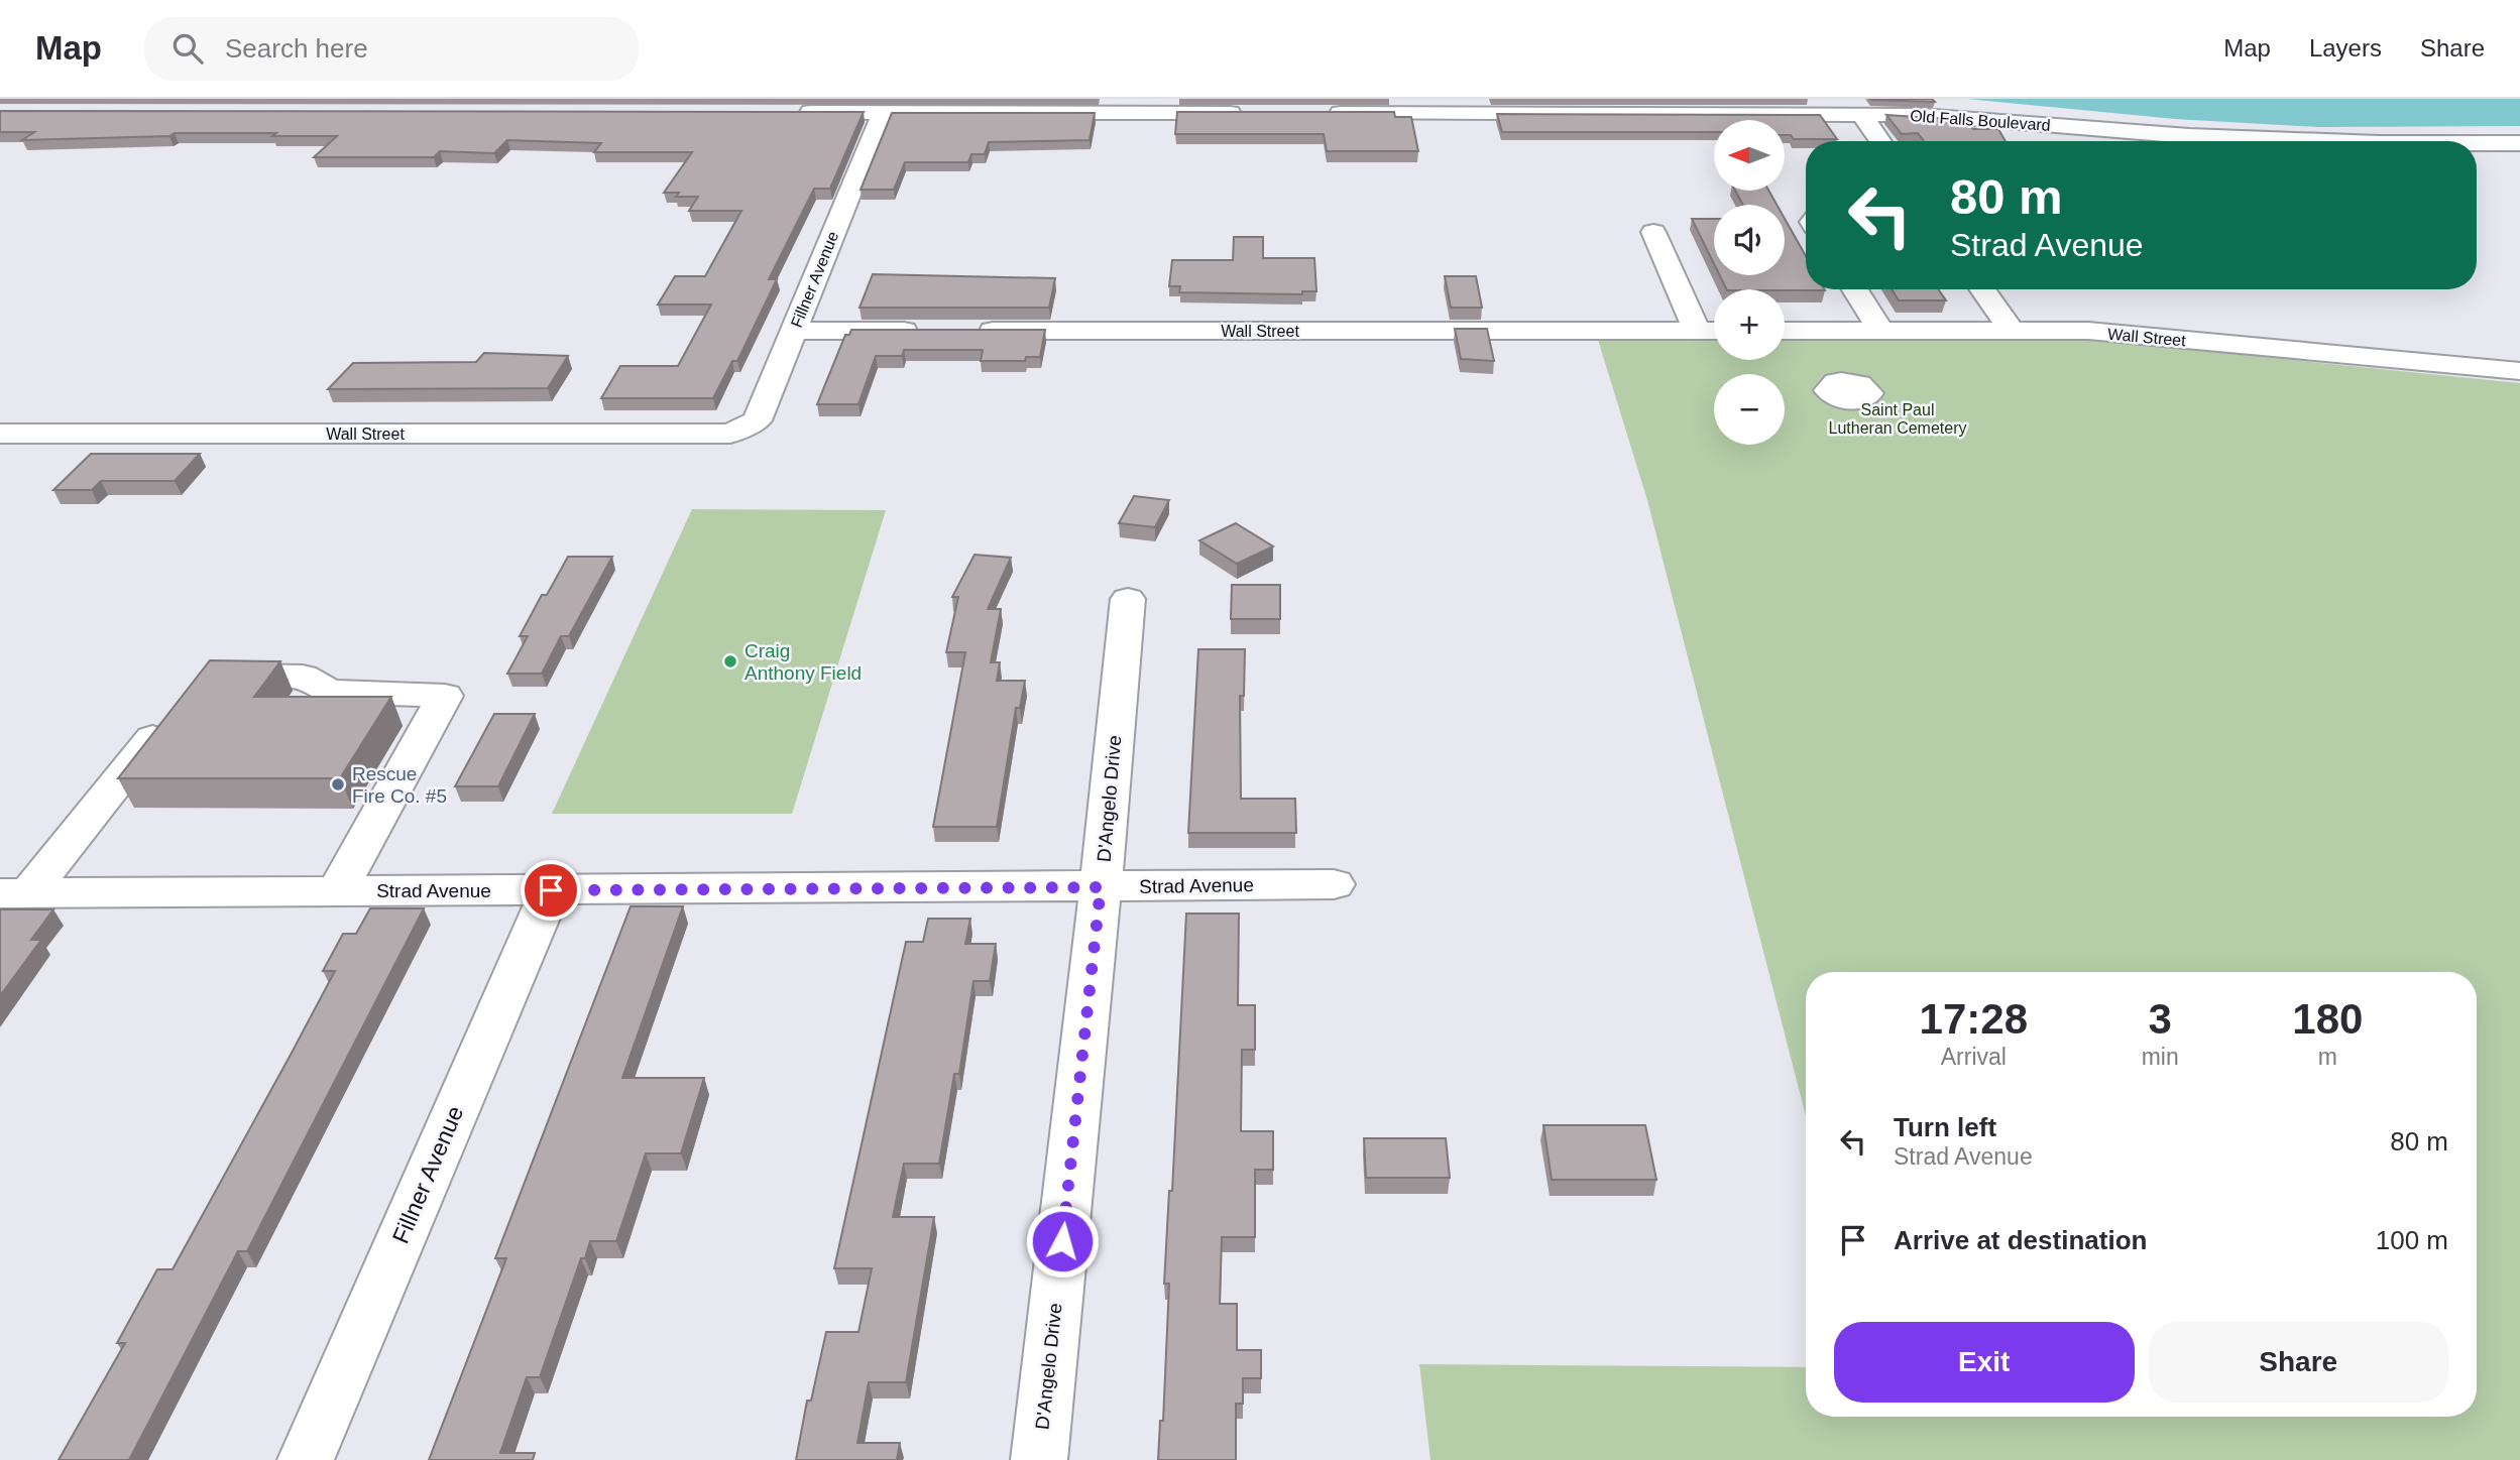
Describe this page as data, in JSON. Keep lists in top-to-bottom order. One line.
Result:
{"streets":{"street":["Old Falls Boulevard","Fillner Avenue","Wall Street","D'Angelo Drive","Strad Avenue"]},"crossings":[["Fillner Avenue","Wall Street"],["Fillner Avenue","Strad Avenue"],["D'Angelo Drive","Strad Avenue"]],"parks":["Saint Paul Lutheran Cemetery"],"places":["Craig Anthony Field","Rescue Fire Co. #5"],"north":"left","page":{"header":"Map","search":"Search here","nav":["Map","Layers","Share"],"map_buttons":["+","−"],"turn":["80 m","Strad Avenue"],"eta":["17:28","Arrival","3","min","180","m"],"list":[{"name":"Turn left","note":"Strad Avenue","value":"80 m"},{"name":"Arrive at destination","value":"100 m"}],"buttons":["Exit","Share"]}}
